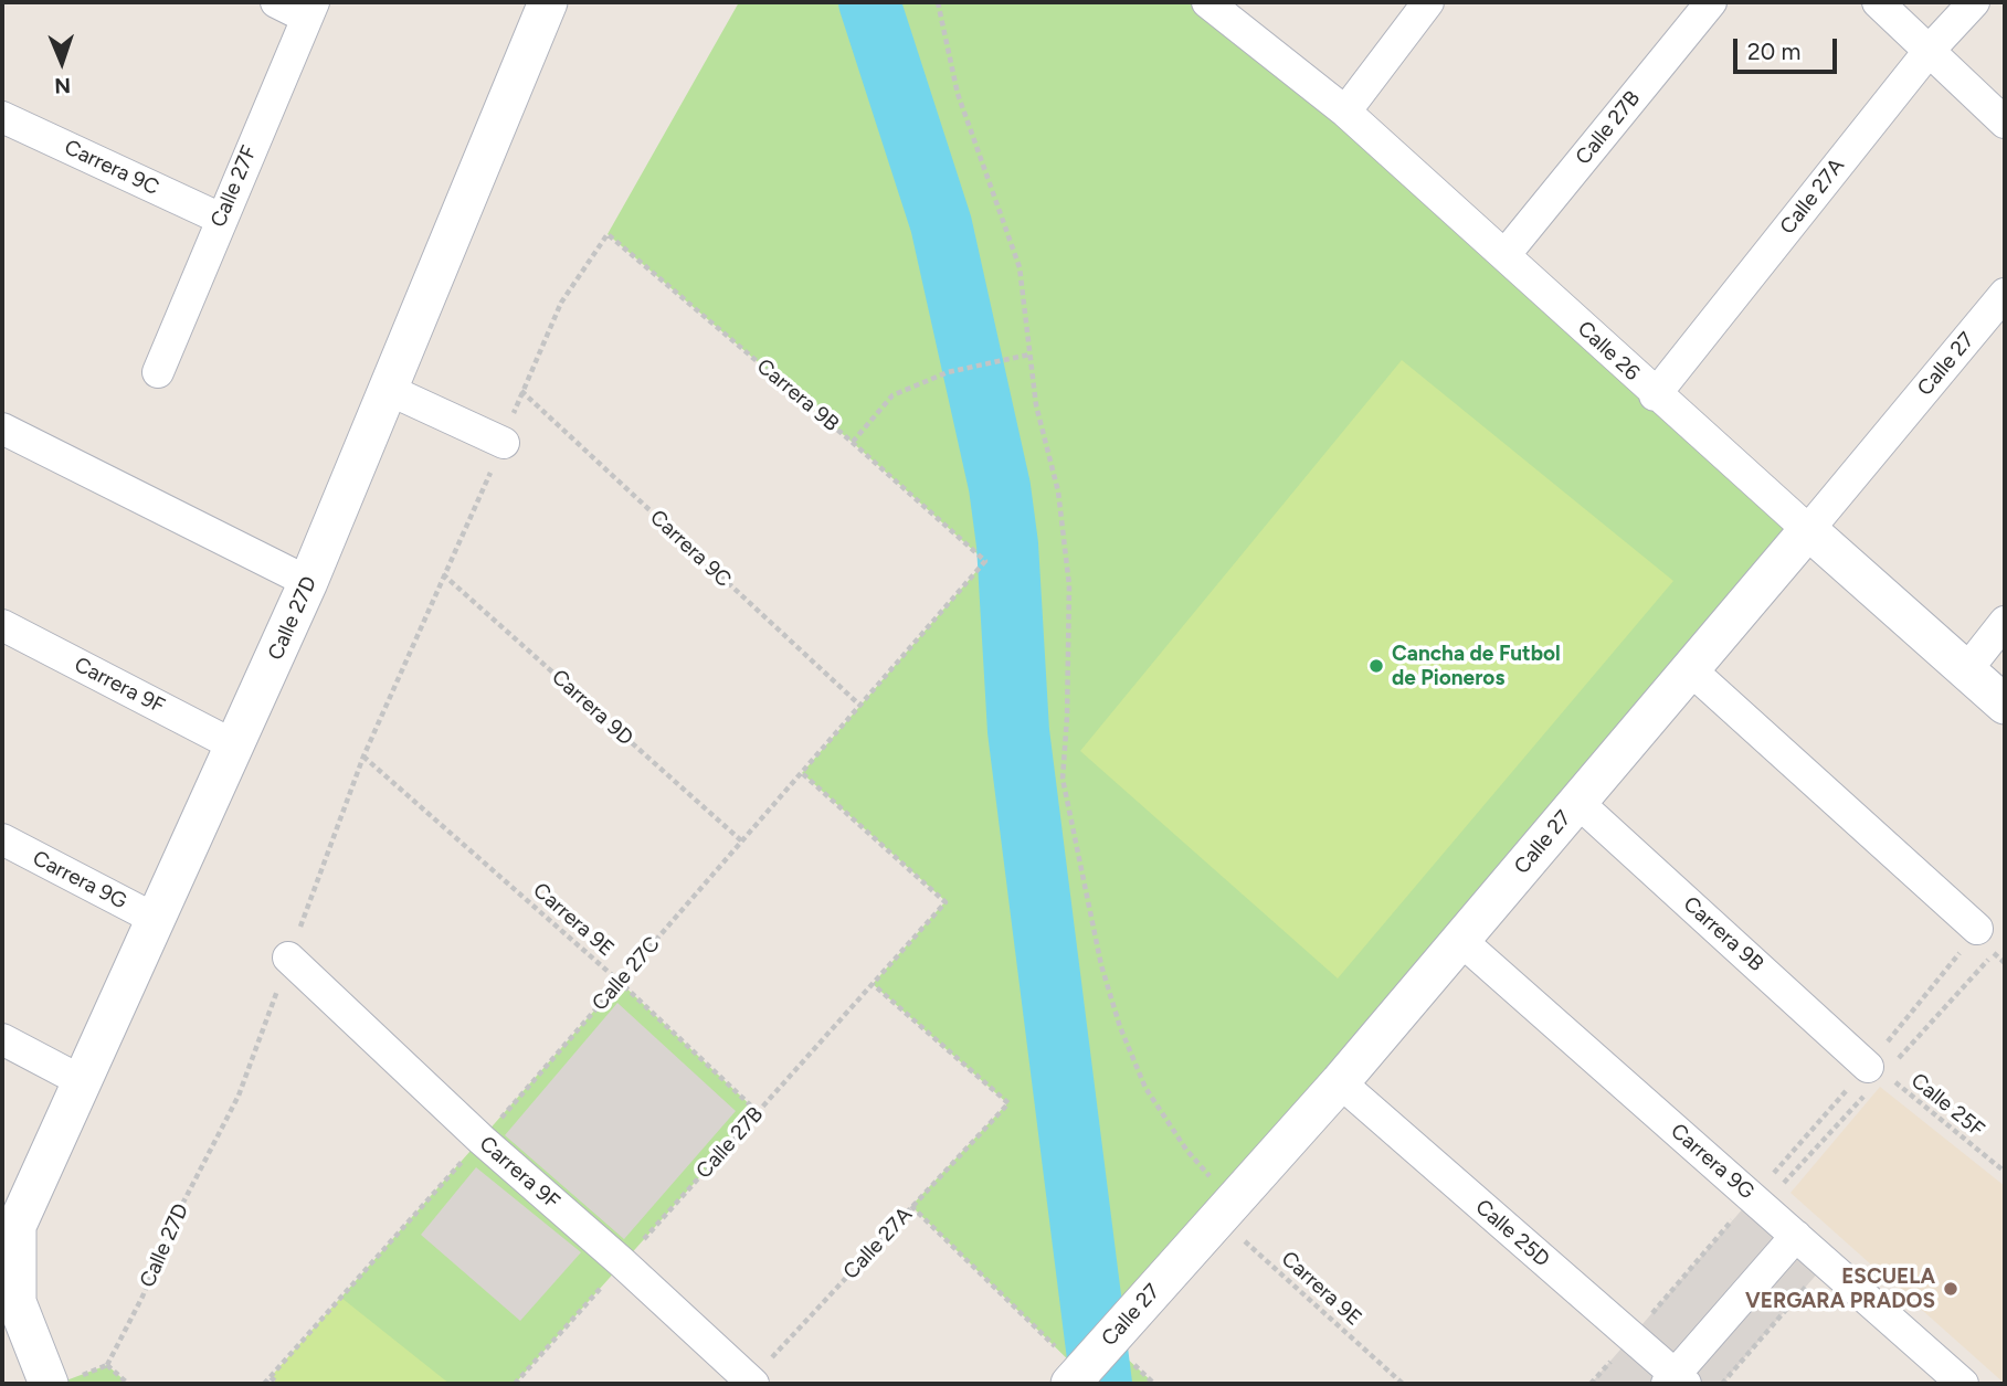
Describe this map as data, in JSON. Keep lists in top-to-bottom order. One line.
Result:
{"streets":{"street":["Calle 27B","Carrera 9C","Calle 27F","Calle 27A","Calle 26","Calle 27","Carrera 9B","Calle 27D","Carrera 9F","Carrera 9G","Calle 25D"],"path":["Carrera 9D","Carrera 9E","Calle 27C","Calle 25F"]},"crossings":[["Calle 27B","Calle 27A"],["Calle 27B","Calle 26"],["Calle 27B","Carrera 9F"],["Calle 27B","Carrera 9E"],["Calle 27B","Calle 27C"],["Carrera 9C","Calle 27F"],["Carrera 9C","Calle 27D"],["Carrera 9C","Calle 27C"],["Calle 27A","Calle 26"],["Calle 27A","Carrera 9F"],["Calle 26","Calle 27"],["Calle 27","Carrera 9B"],["Calle 27","Carrera 9G"],["Calle 27","Carrera 9E"],["Calle 27","Calle 25D"],["Carrera 9B","Calle 27D"],["Carrera 9B","Calle 27C"],["Carrera 9B","Calle 25F"],["Calle 27D","Carrera 9F"],["Calle 27D","Carrera 9D"],["Calle 27D","Carrera 9G"],["Calle 27D","Carrera 9E"],["Carrera 9F","Calle 27C"],["Carrera 9D","Calle 27C"],["Carrera 9E","Calle 27C"]],"places":["Cancha de Futbol de Pioneros","ESCUELA VERGARA PRADOS"],"scale_bar":"20 m","north":"bottom"}
